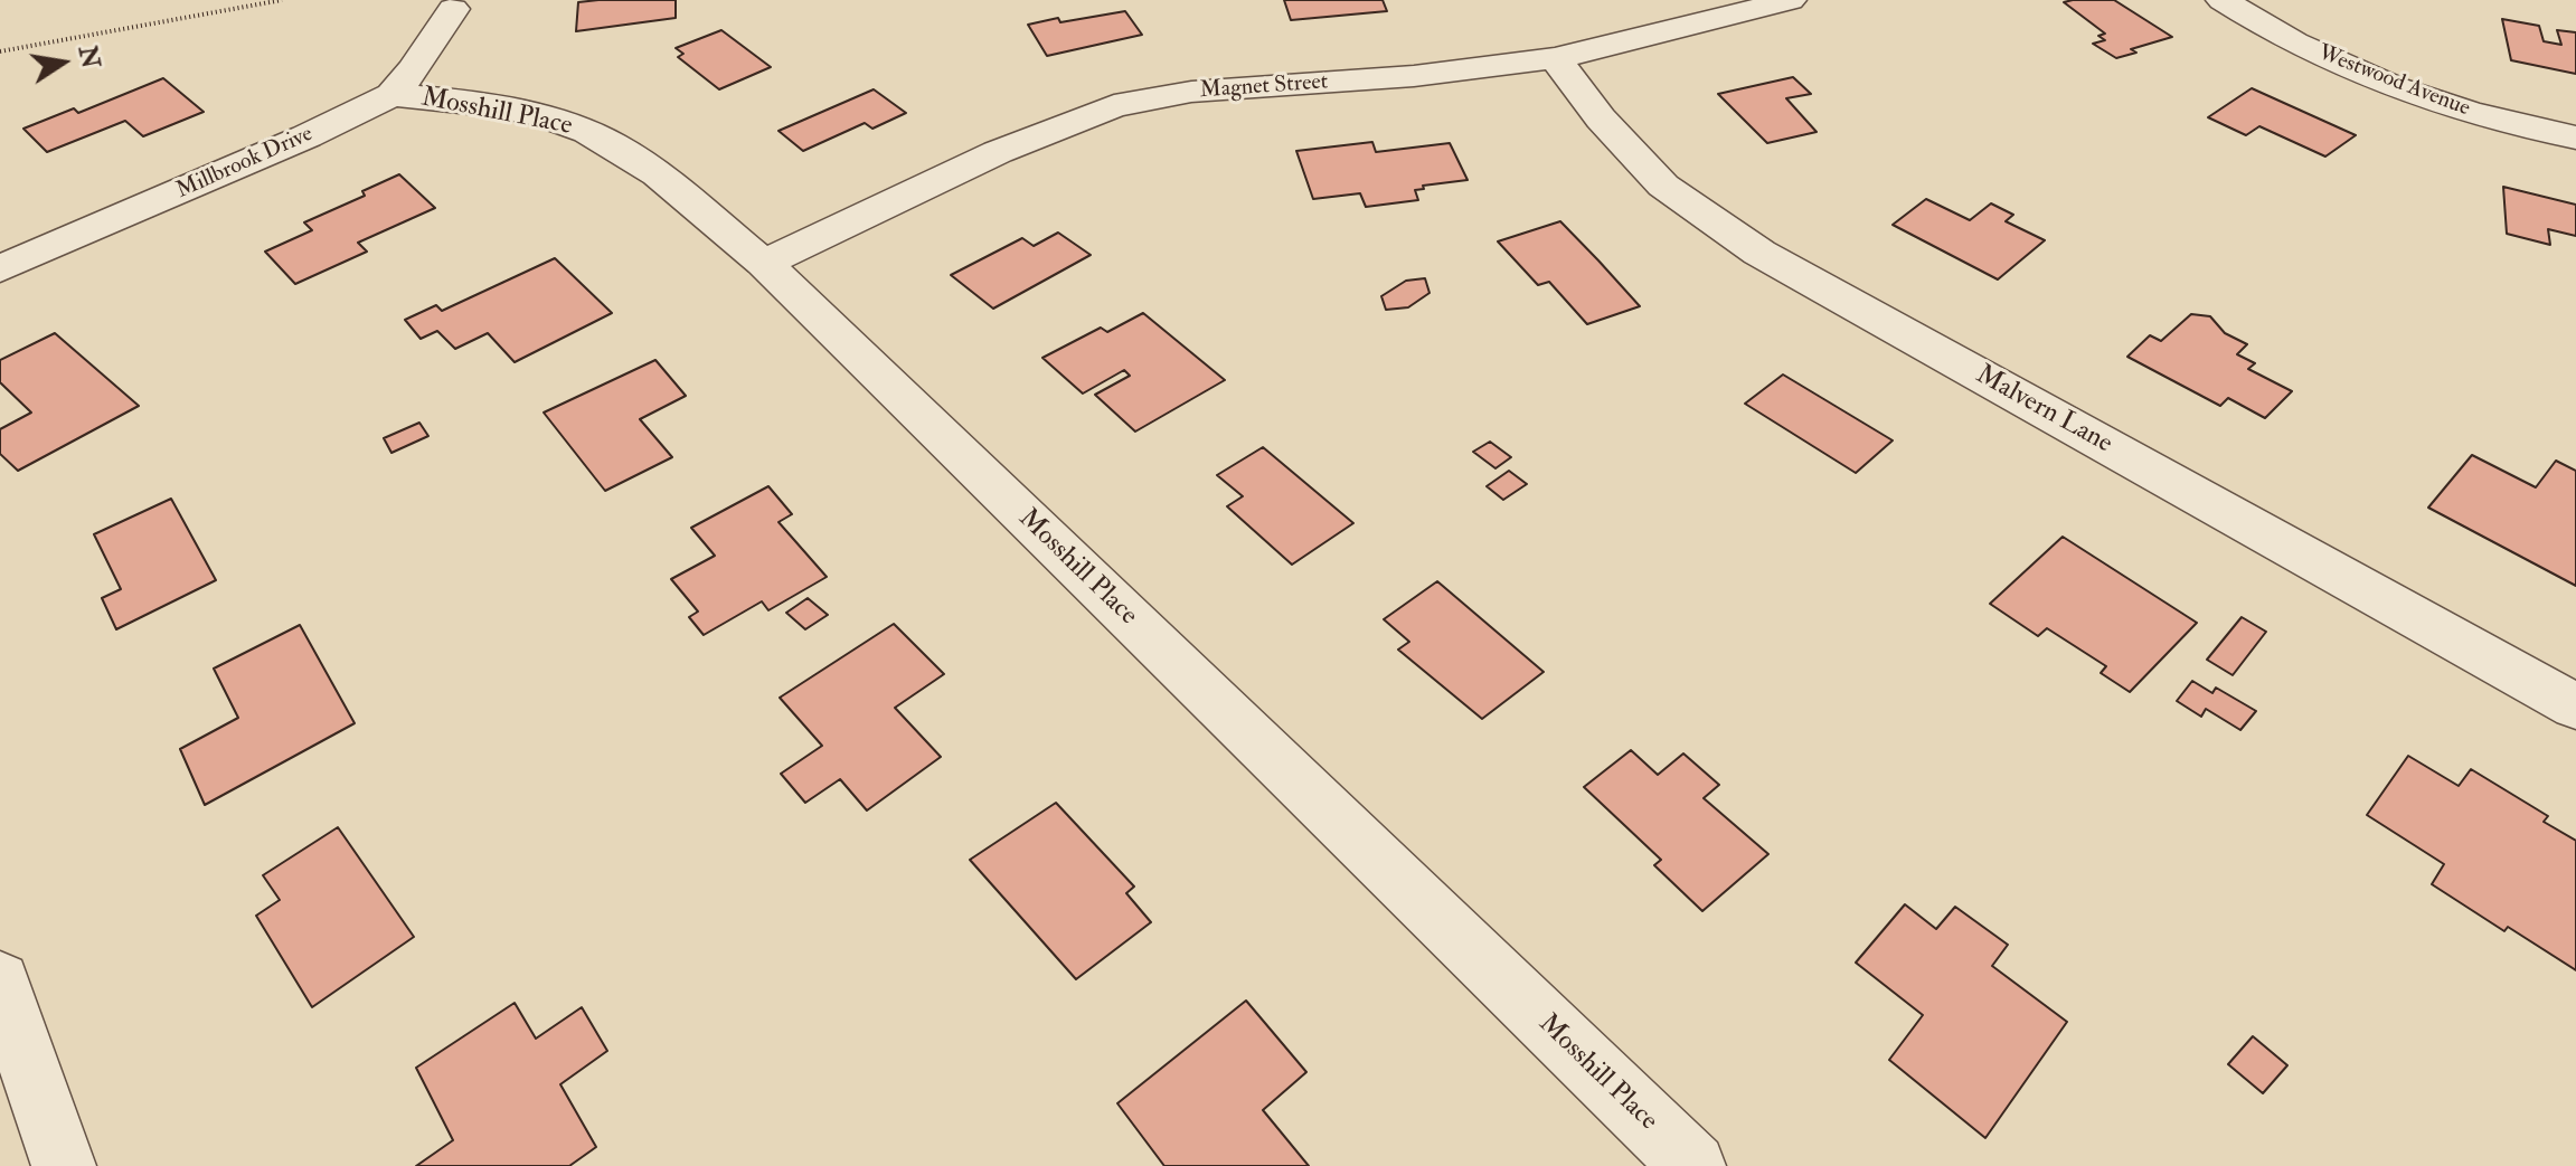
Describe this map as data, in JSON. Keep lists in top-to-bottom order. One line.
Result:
{"streets":{"street":["Westwood Avenue","Magnet Street","Mosshill Place","Millbrook Drive","Malvern Lane"]},"crossings":[["Magnet Street","Mosshill Place"],["Magnet Street","Malvern Lane"],["Mosshill Place","Millbrook Drive"]],"north":"right"}
